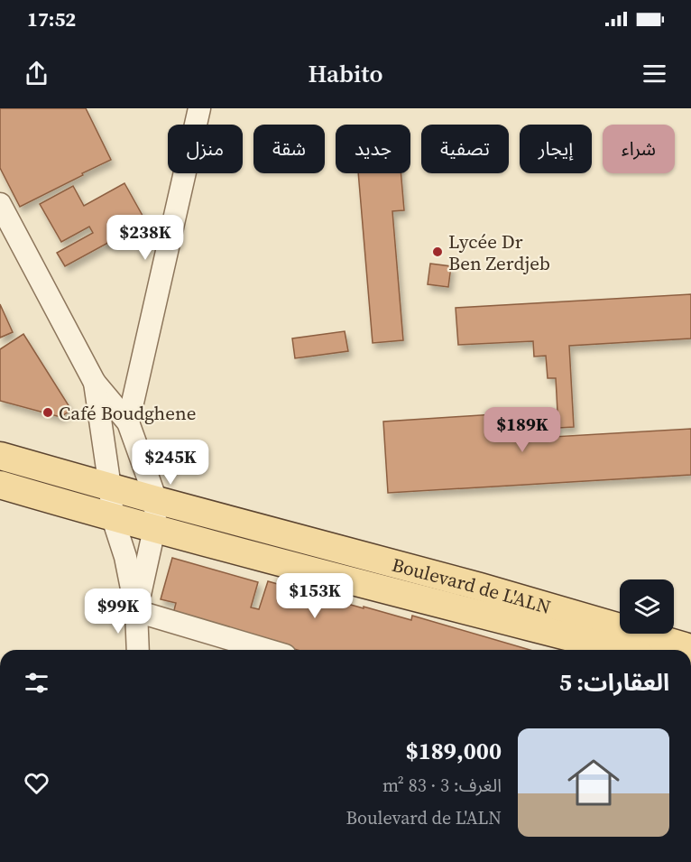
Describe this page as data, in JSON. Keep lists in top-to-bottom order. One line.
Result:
{"streets":{"main road":["Boulevard de L'ALN"]},"places":["Lycée Dr Ben Zerdjeb","Café Boudghene"],"page":{"status":"17:52","header":"Habito","chip":["شراء","إيجار","تصفية","جديد","شقة","منزل"],"price":["$238K","$189K","$245K","$153K","$99K"],"heading":"العقارات: 5","list":[{"name":"$189,000","note":"الغرف: 3 · 83 m² · Boulevard de L'ALN"}]}}
